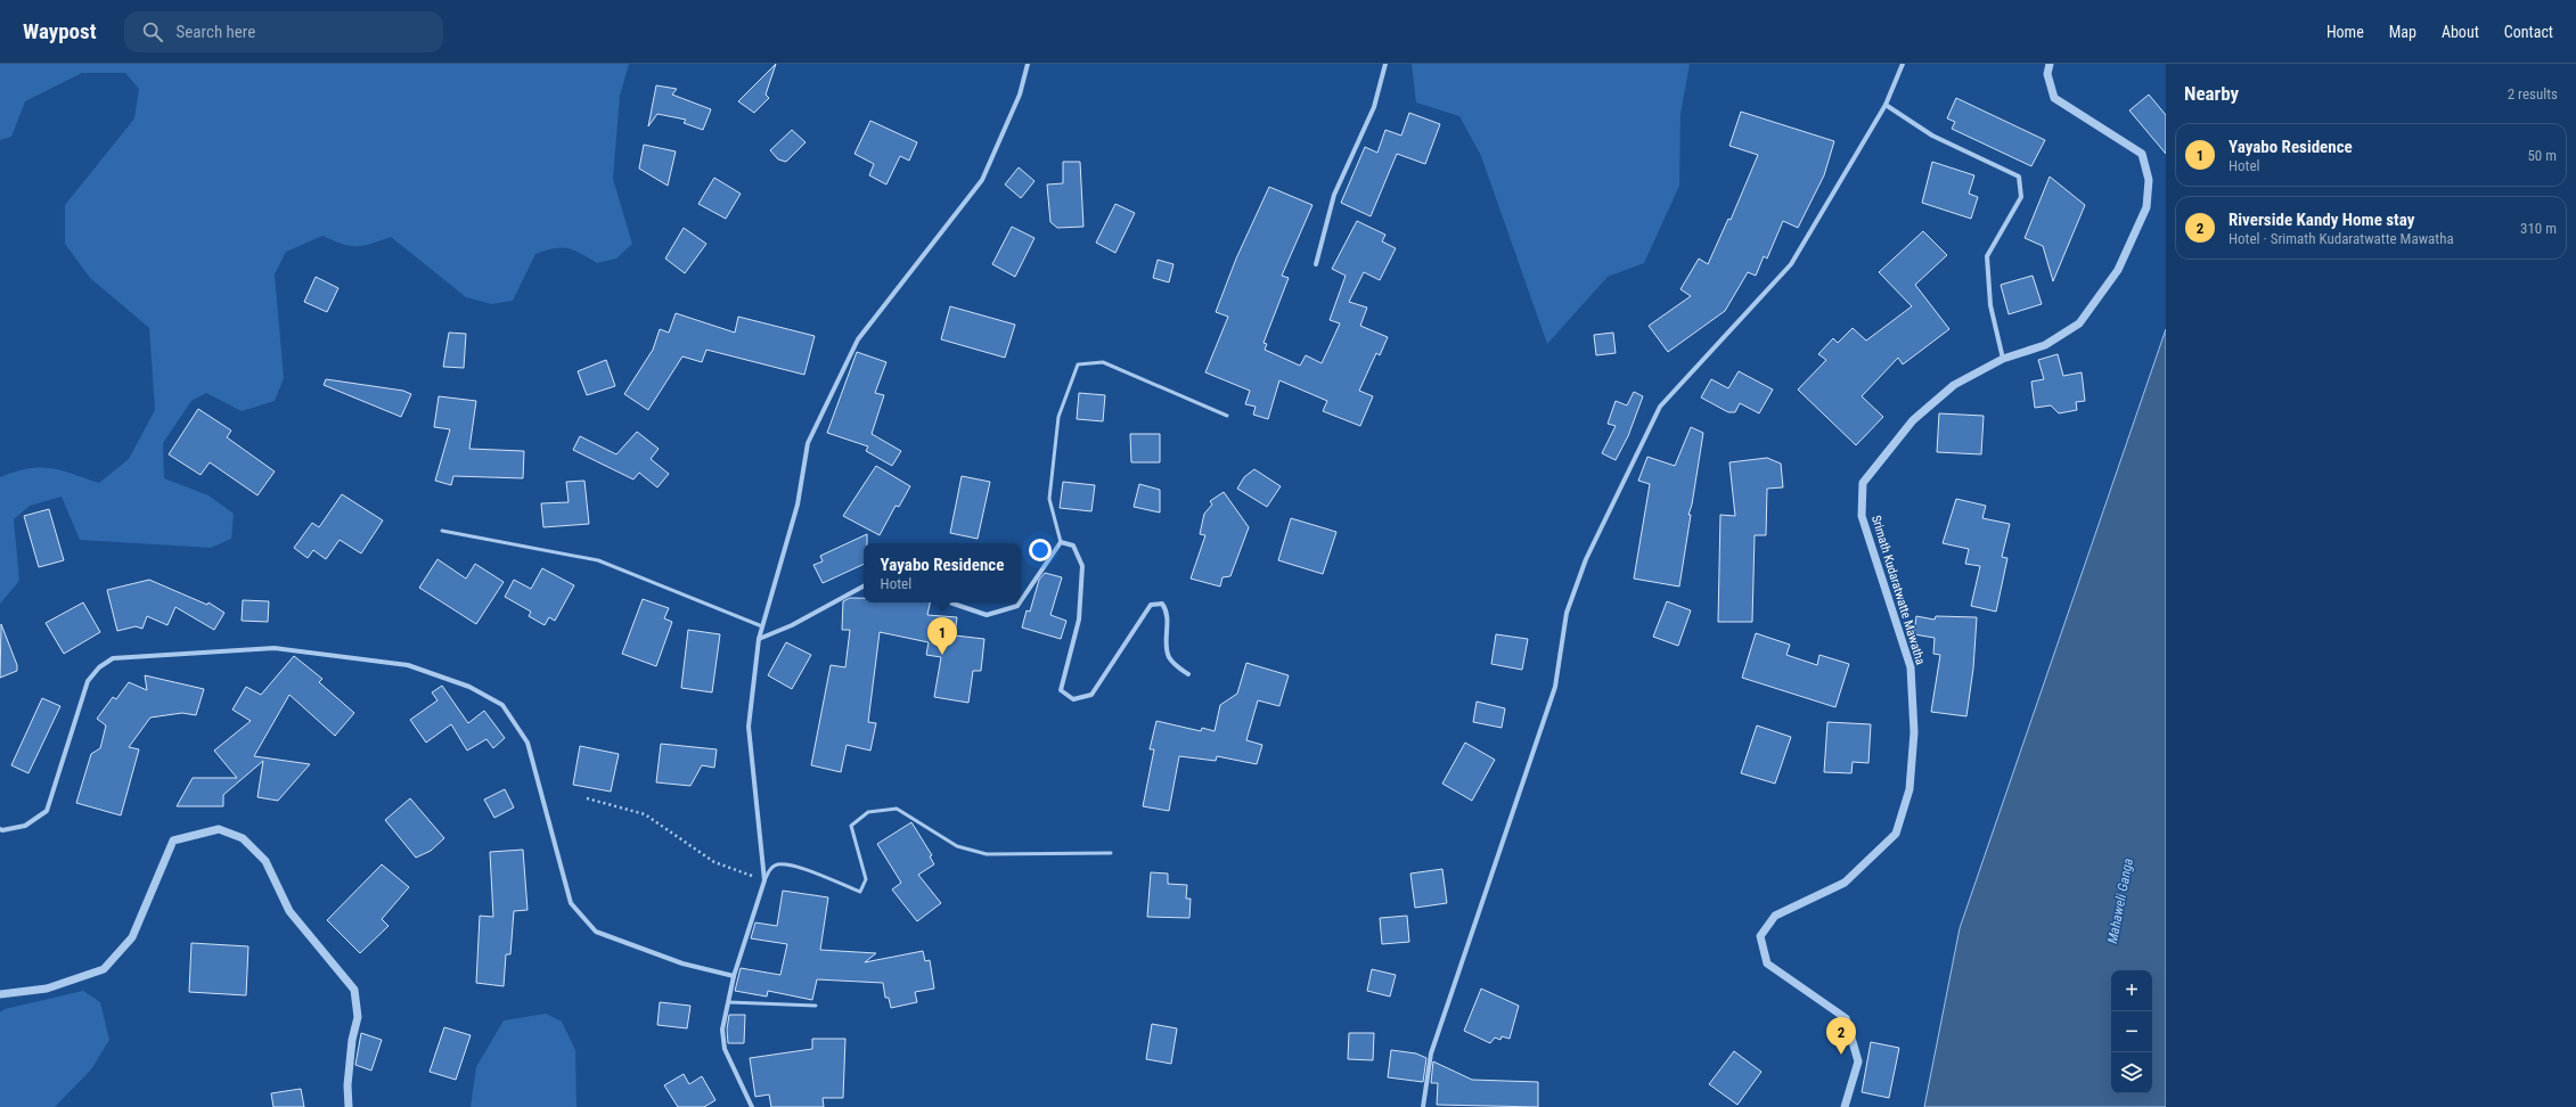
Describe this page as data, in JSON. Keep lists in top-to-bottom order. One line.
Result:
{"streets":{"street":["Srimath Kudaratwatte Mawatha"]},"water":["Mahaweli Ganga"],"page":{"header":"Waypost","search":"Search here","nav":["Home","Map","About","Contact"],"heading":["Nearby","2 results"],"list":[{"mark":"1","name":"Yayabo Residence","note":"Hotel","value":"50 m"},{"mark":"2","name":"Riverside Kandy Home stay","note":"Hotel · Srimath Kudaratwatte Mawatha","value":"310 m"}],"popup":["Yayabo Residence","Hotel"],"pins":["1","2"],"map_buttons":["+","−"]}}
